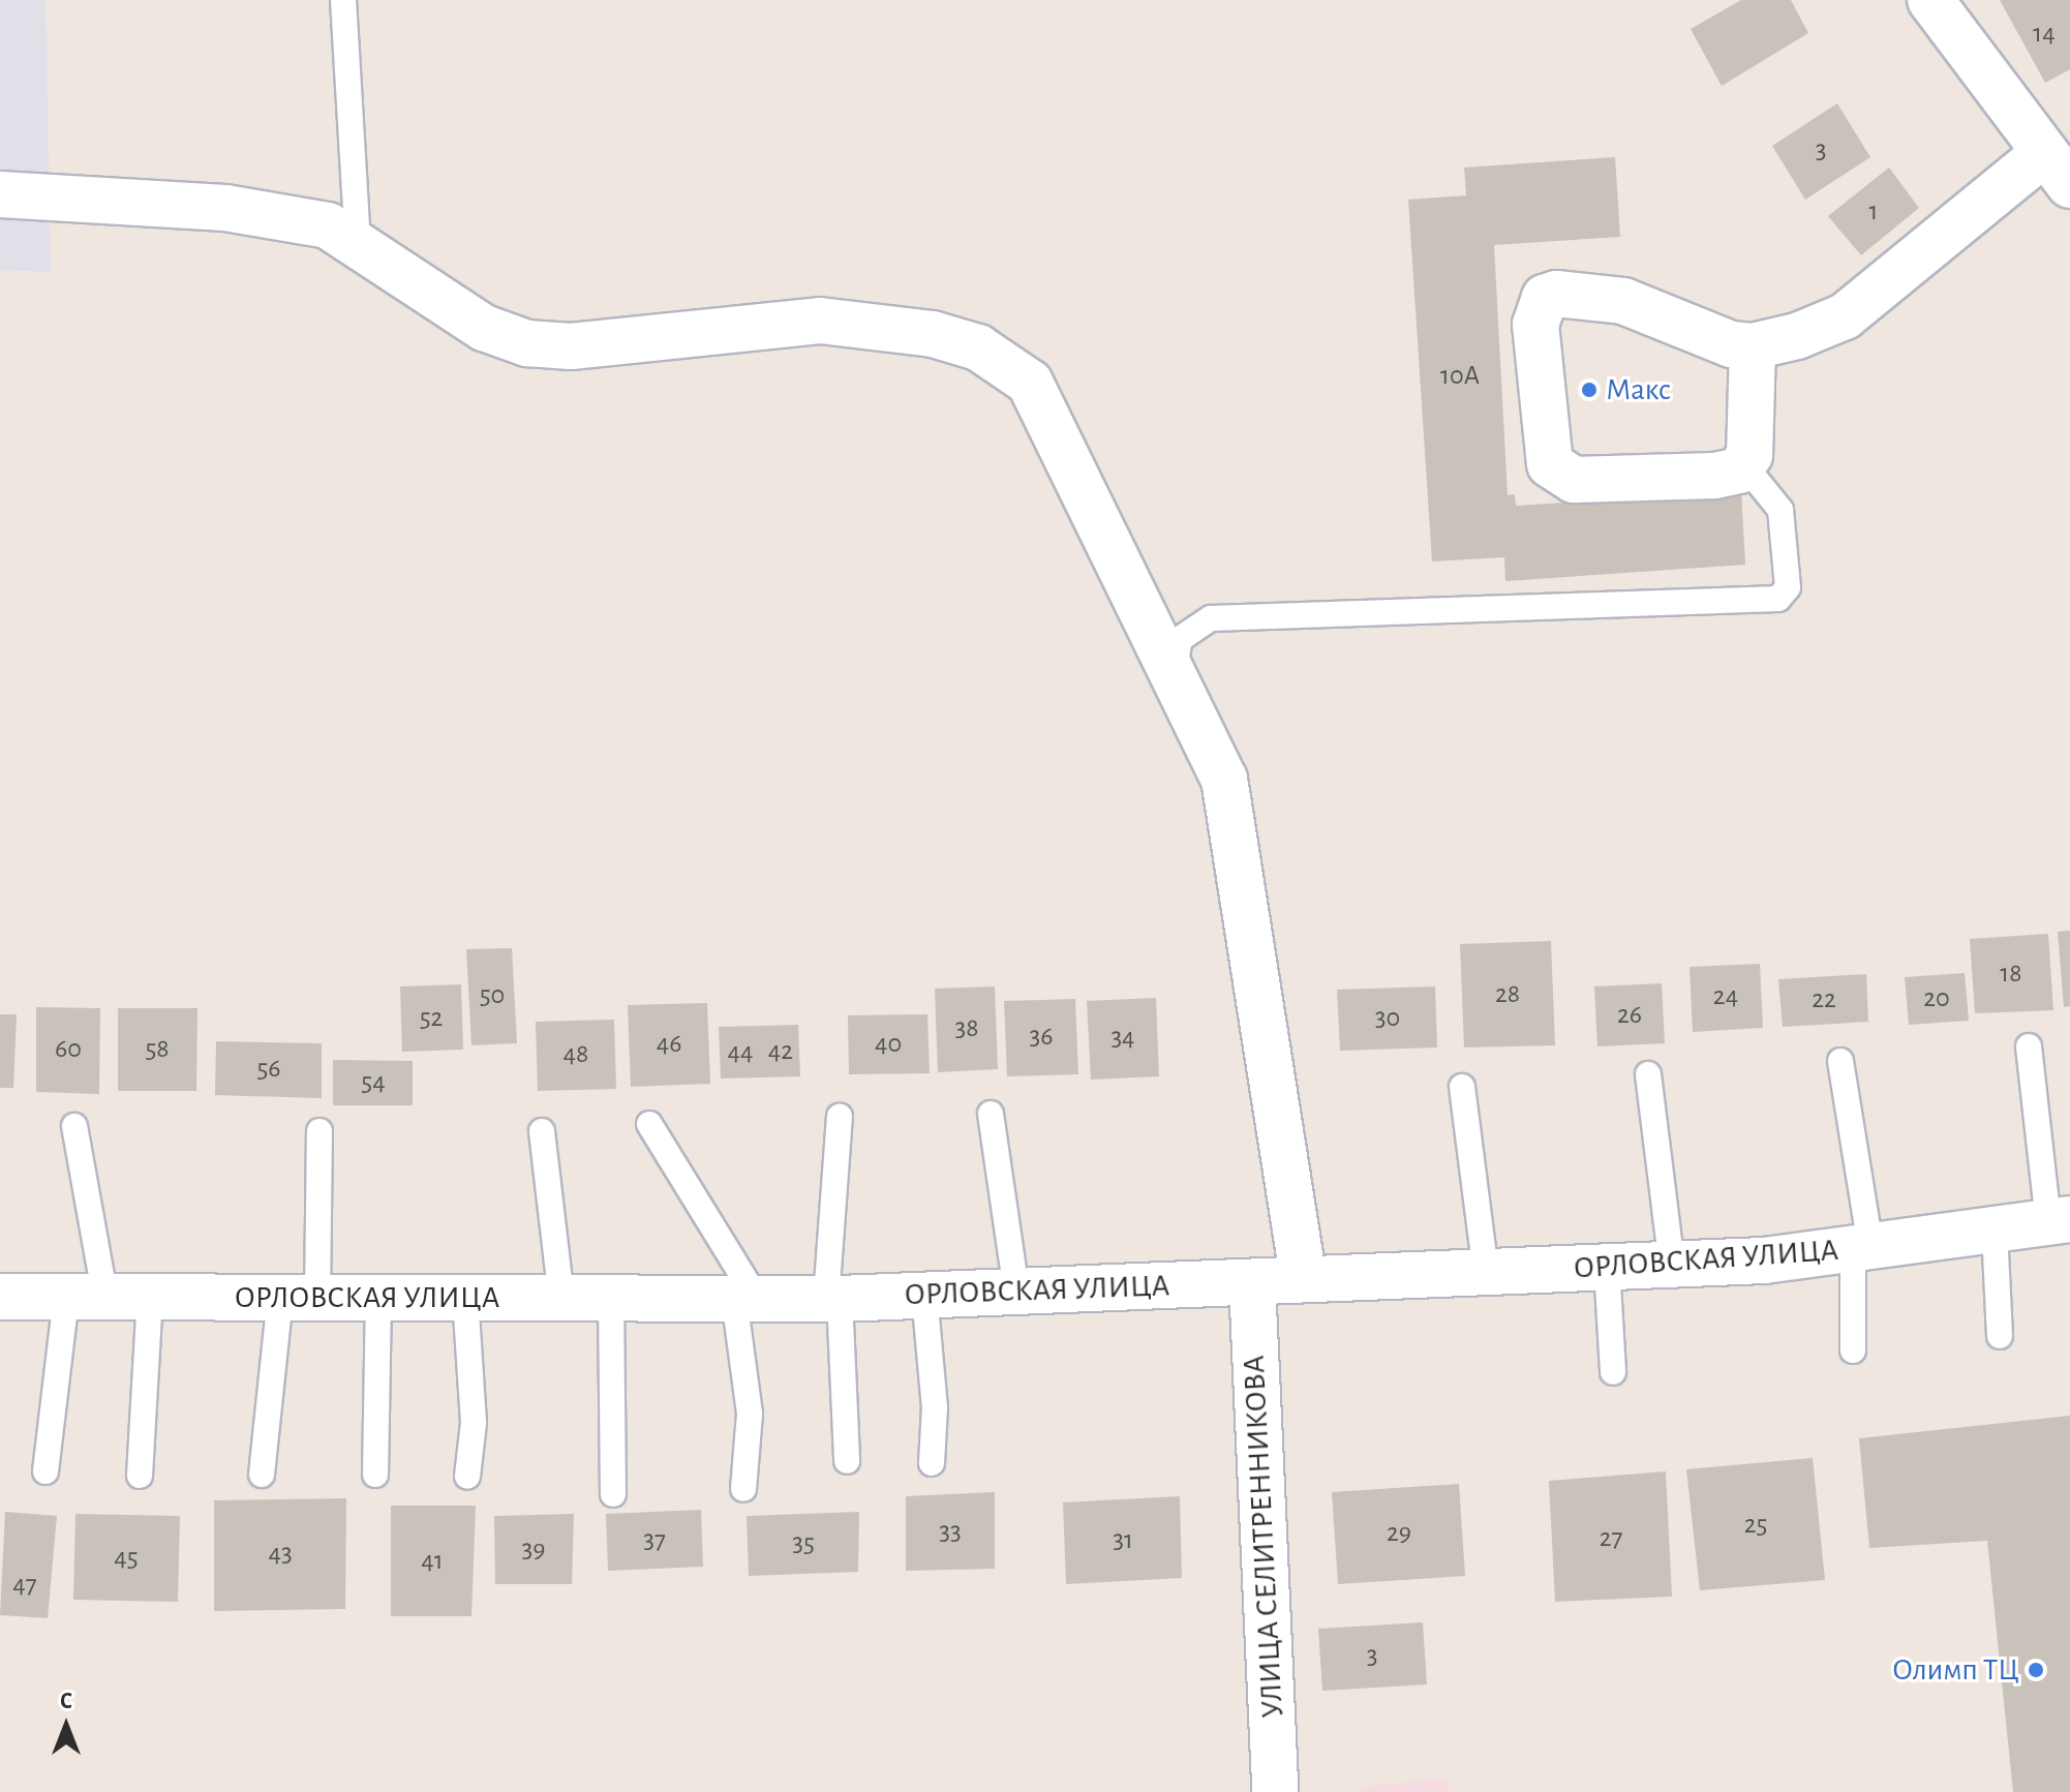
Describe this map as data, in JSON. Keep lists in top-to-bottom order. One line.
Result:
{"streets":{"street":["ОРЛОВСКАЯ УЛИЦА","УЛИЦА СЕЛИТРЕННИКОВА"]},"crossings":[["ОРЛОВСКАЯ УЛИЦА","УЛИЦА СЕЛИТРЕННИКОВА"]],"places":["Макс","Олимп ТЦ"],"house_numbers":["14","3","1","10А","18","28","50","24","20","22","26","52","30","38","36","34","46","40","60","58","42","44","48","56","54","25","33","29","27","37","31","35","39","43","45","41","47","3"],"north":"top"}
